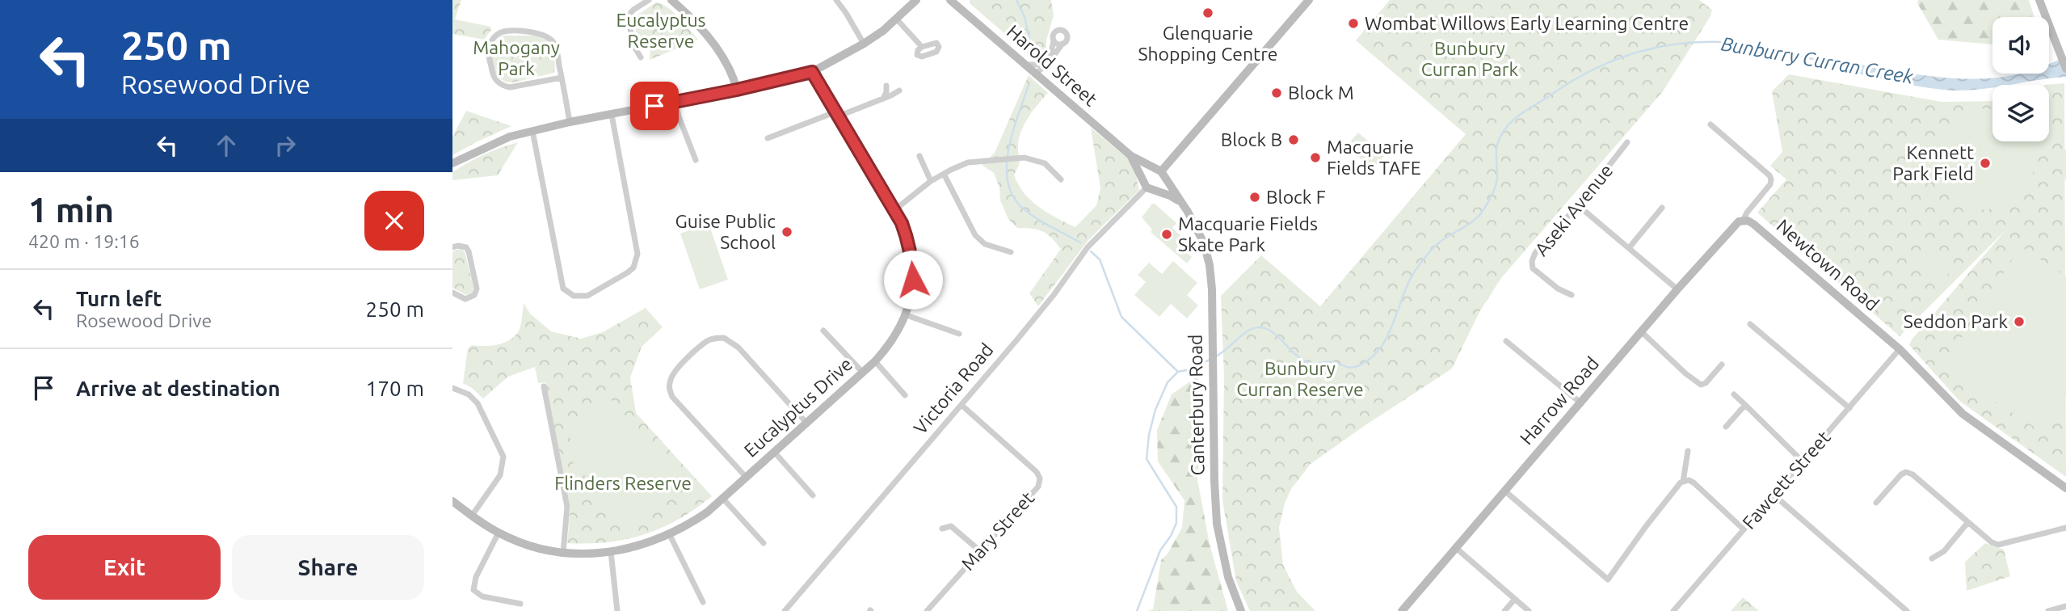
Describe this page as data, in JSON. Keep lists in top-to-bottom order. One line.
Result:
{"streets":{"street":["Harold Street","Aseki Avenue","Newtown Road","Victoria Road","Harrow Road","Canterbury Road","Eucalyptus Drive","Fawcett Street","Mary Street"]},"crossings":[["Harold Street","Victoria Road"],["Harold Street","Canterbury Road"],["Newtown Road","Harrow Road"],["Newtown Road","Fawcett Street"],["Victoria Road","Mary Street"]],"water":["Bunburry Curran Creek"],"parks":["Eucalyptus Reserve","Mahogany Park","Bunbury Curran Park","Bunbury Curran Reserve","Flinders Reserve"],"places":["Glenquarie Shopping Centre","Wombat Willows Early Learning Centre","Block M","Block B","Macquarie Fields TAFE","Kennett Park Field","Block F","Guise Public School","Macquarie Fields Skate Park","Seddon Park"],"page":{"turn":["250 m","Rosewood Drive"],"heading":["1 min","420 m · 19:16"],"list":[{"name":"Turn left","note":"Rosewood Drive","value":"250 m"},{"name":"Arrive at destination","value":"170 m"}],"buttons":["Exit","Share"]}}
